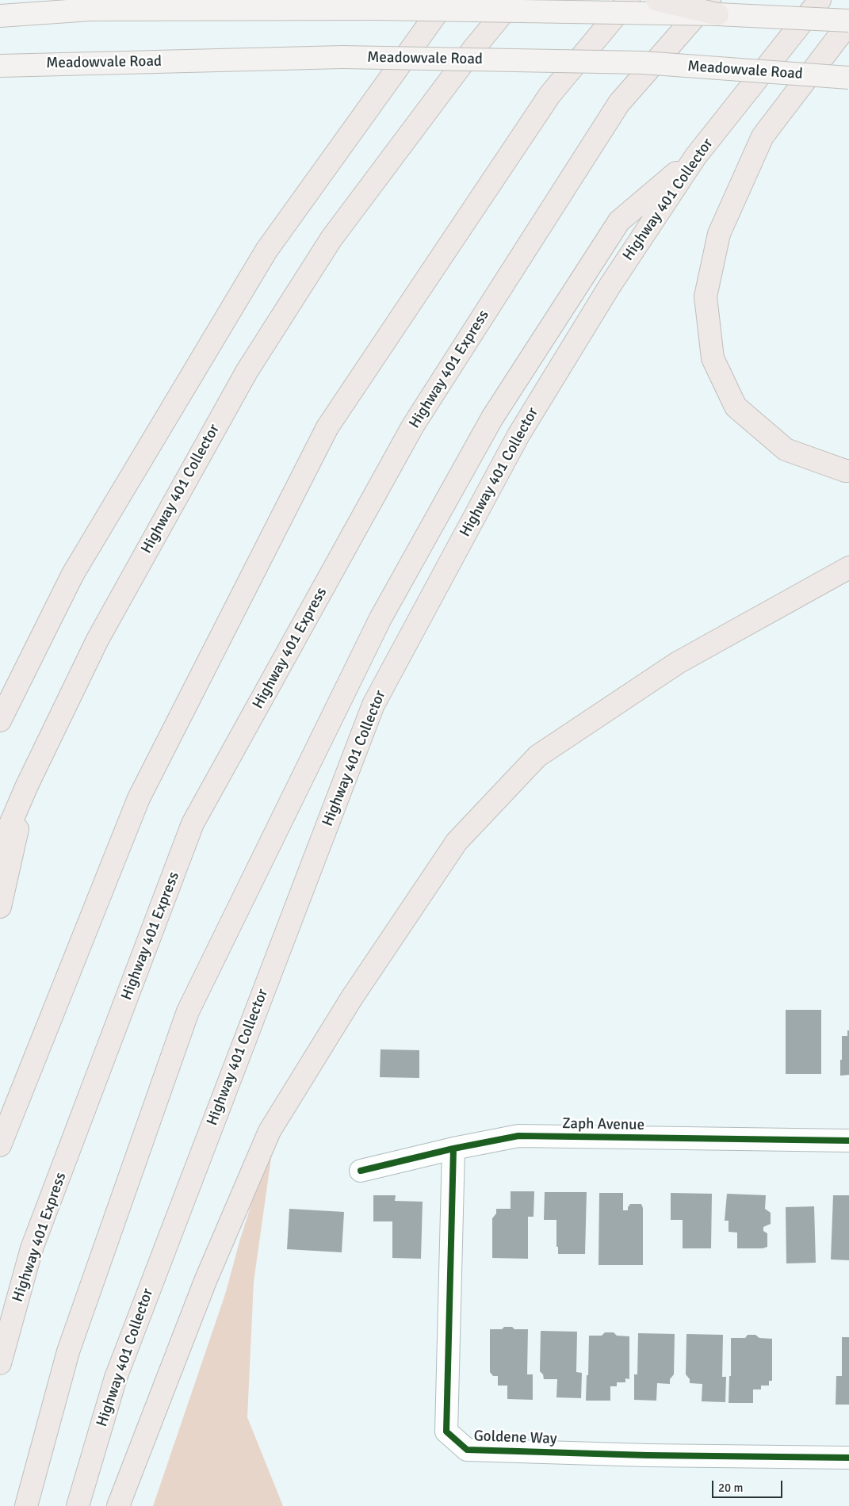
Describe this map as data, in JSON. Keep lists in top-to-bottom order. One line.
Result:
{"streets":{"highway":["Highway 401 Collector","Highway 401 Express"],"main road":["Meadowvale Road"],"street":["Zaph Avenue","Goldene Way"]},"crossings":[["Zaph Avenue","Goldene Way"]],"scale_bar":"20 m"}
